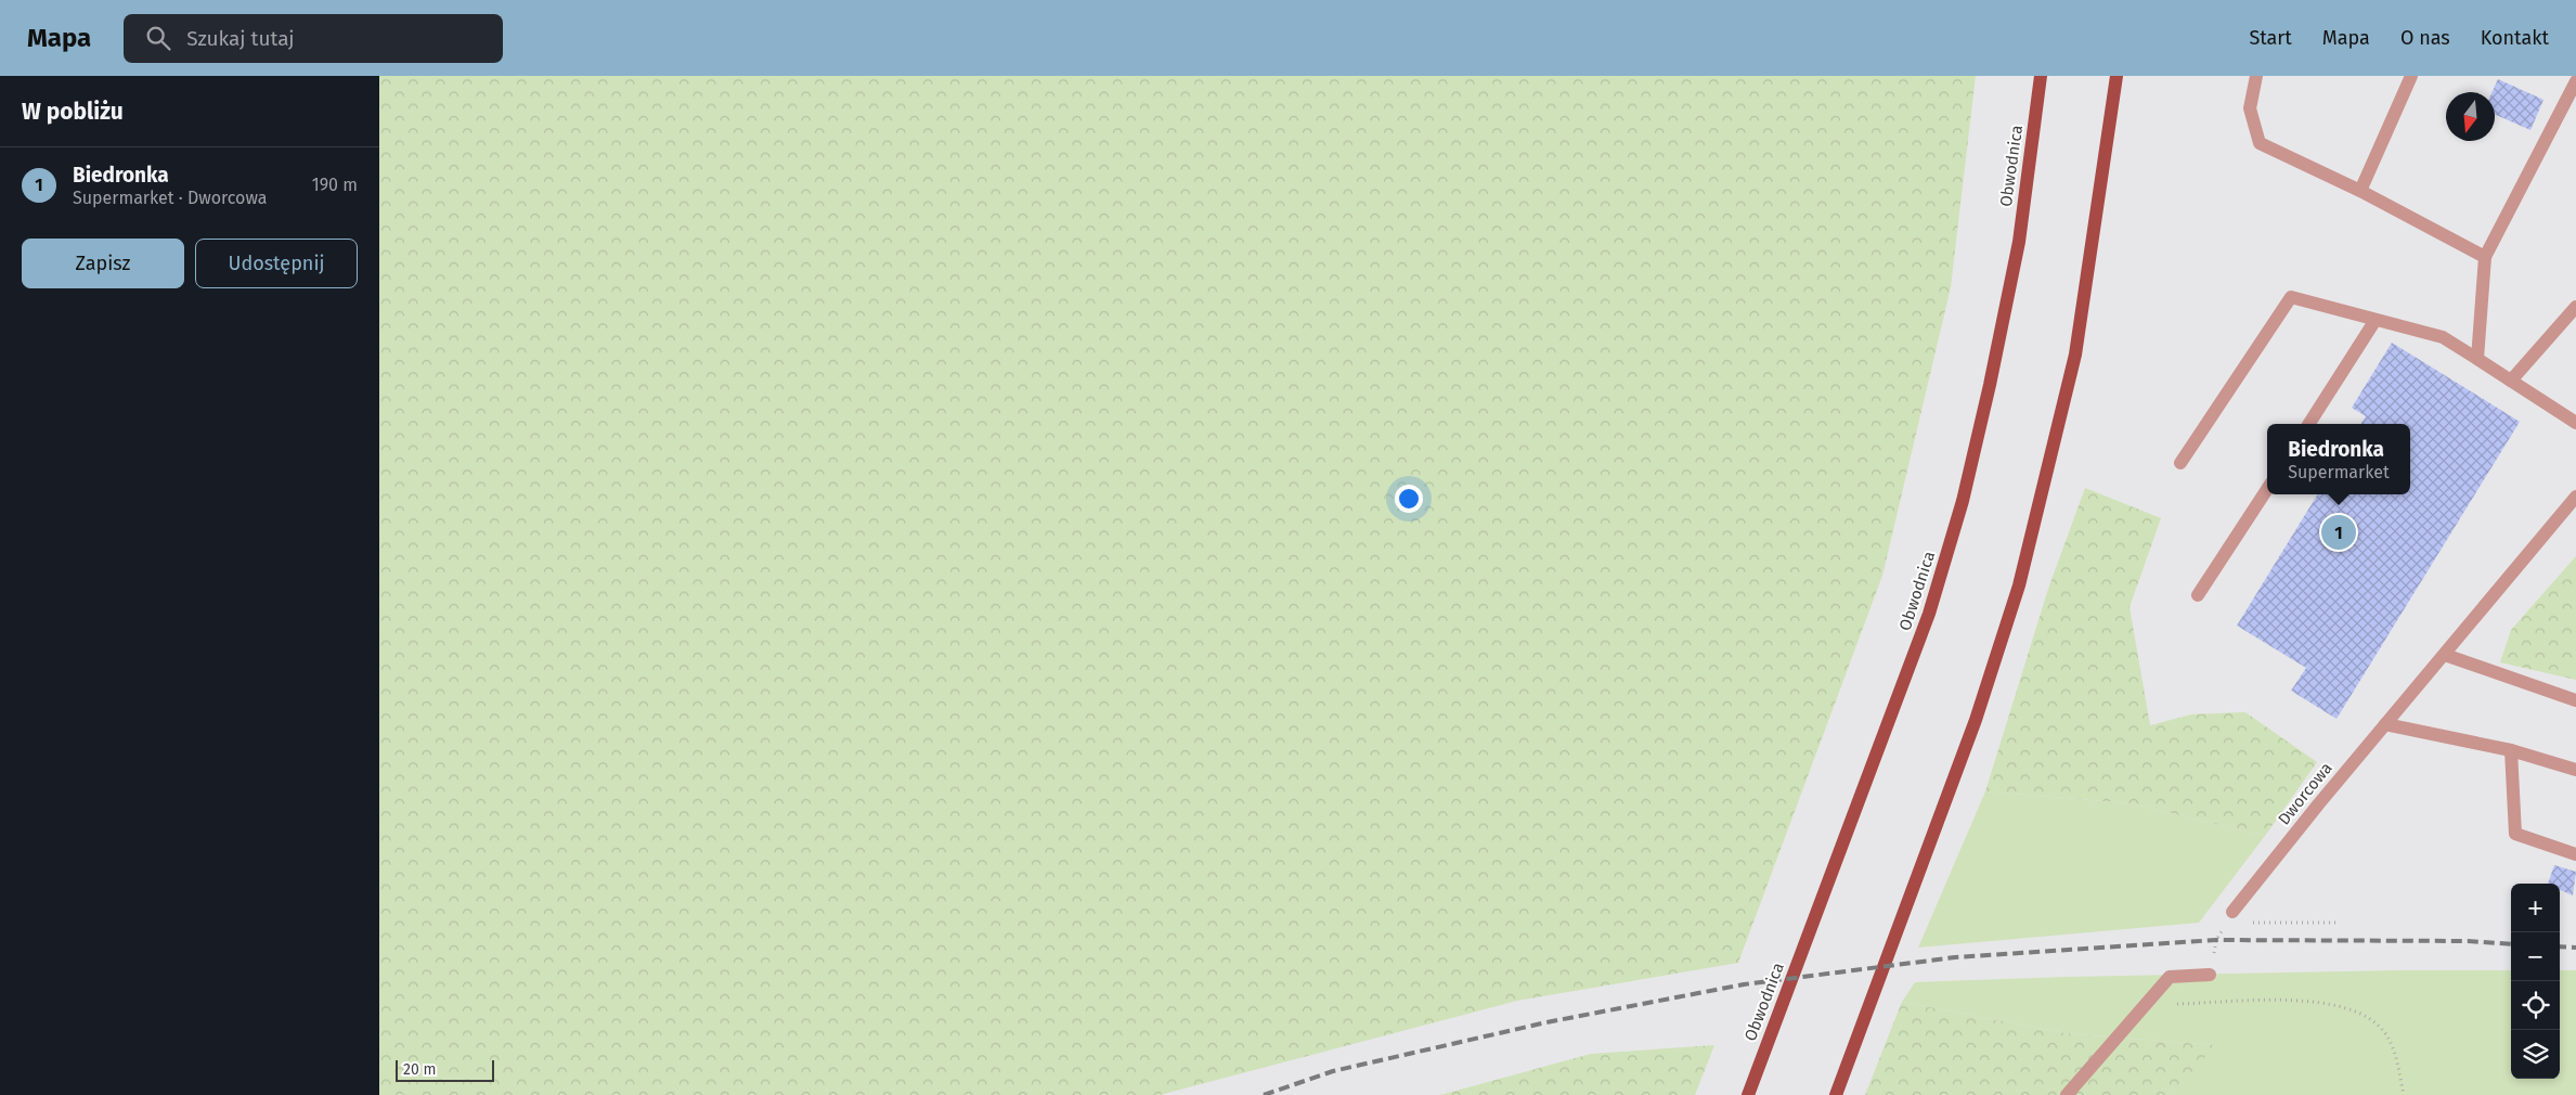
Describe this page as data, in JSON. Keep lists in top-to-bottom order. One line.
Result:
{"streets":{"main road":["Obwodnica"],"street":["Dworcowa"]},"scale_bar":"20 m","north":"bottom","page":{"header":"Mapa","search":"Szukaj tutaj","nav":["Start","Mapa","O nas","Kontakt"],"heading":"W pobliżu","list":[{"mark":"1","name":"Biedronka","note":"Supermarket · Dworcowa","value":"190 m"}],"buttons":["Zapisz","Udostępnij"],"popup":["Biedronka","Supermarket"],"pins":"1","map_buttons":["+","−"],"scale":"20 m"}}
